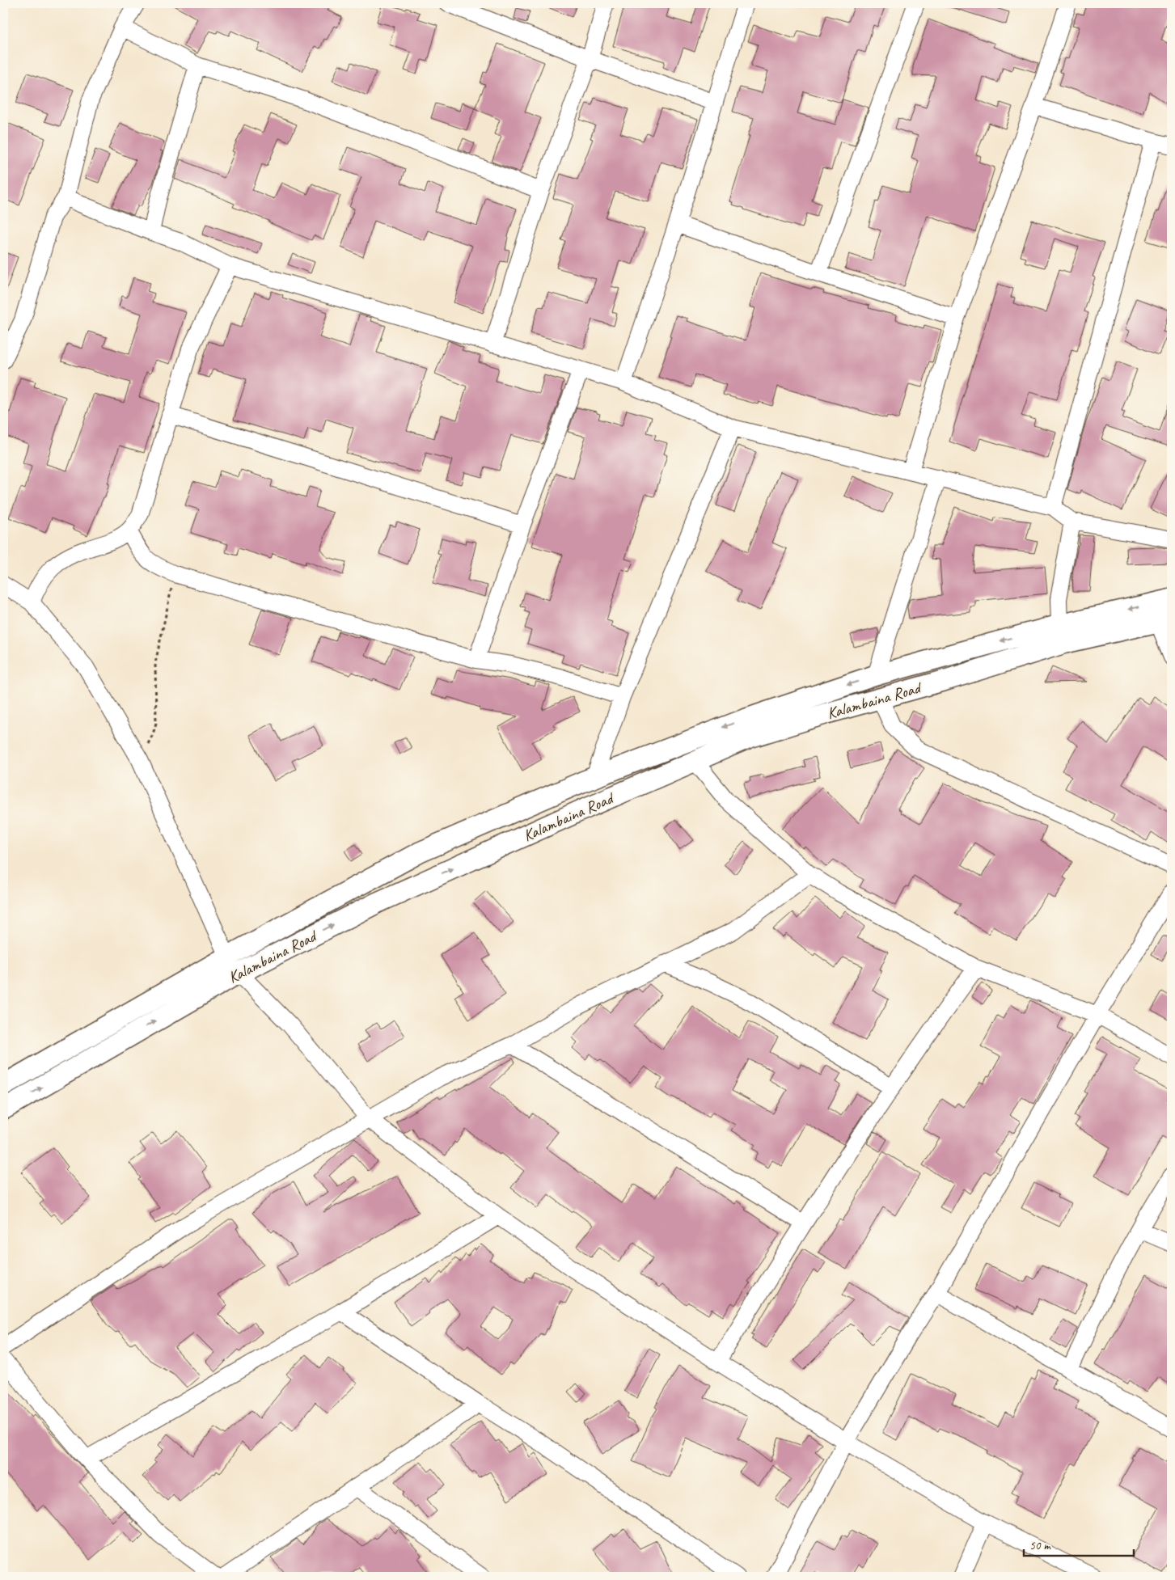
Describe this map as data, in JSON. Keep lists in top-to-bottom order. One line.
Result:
{"streets":{"main road":["Kalambaina Road"]},"scale_bar":"50 m"}
